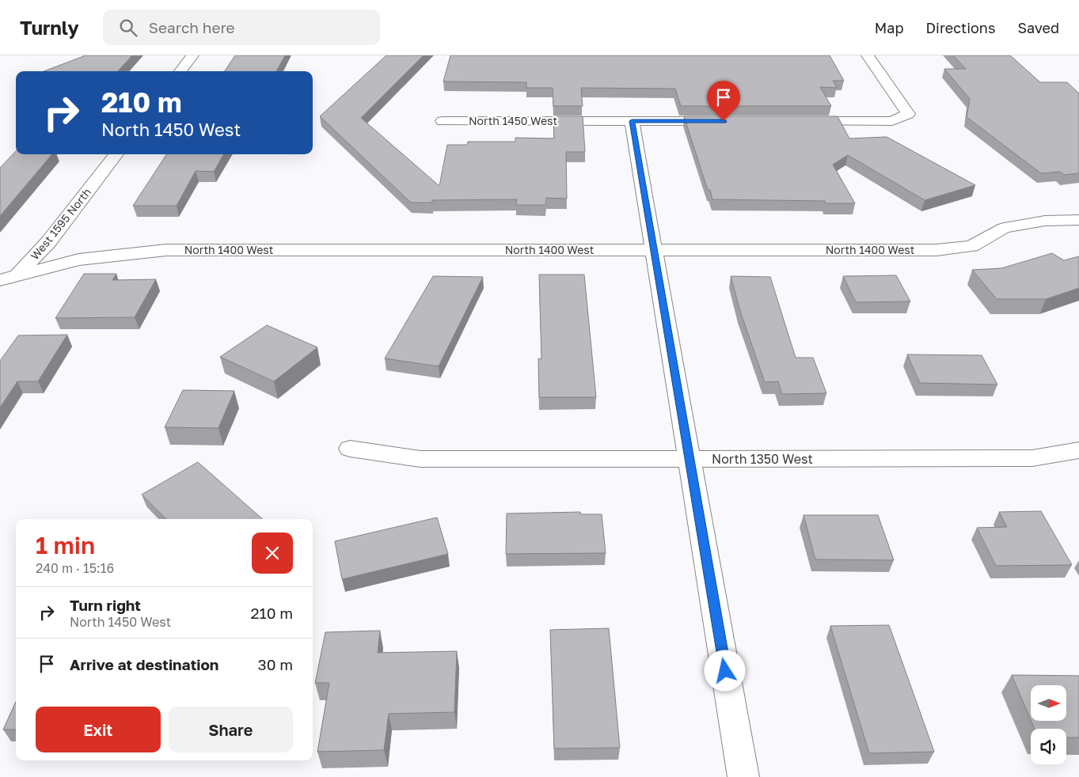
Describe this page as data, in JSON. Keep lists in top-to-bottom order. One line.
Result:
{"streets":{"street":["North 1450 West","West 1595 North","North 1400 West","North 1350 West"]},"crossings":[["West 1595 North","North 1400 West"]],"north":"right","page":{"header":"Turnly","search":"Search here","nav":["Map","Directions","Saved"],"turn":["210 m","North 1450 West"],"heading":["1 min","240 m · 15:16"],"list":[{"name":"Turn right","note":"North 1450 West","value":"210 m"},{"name":"Arrive at destination","value":"30 m"}],"buttons":["Exit","Share"]}}
